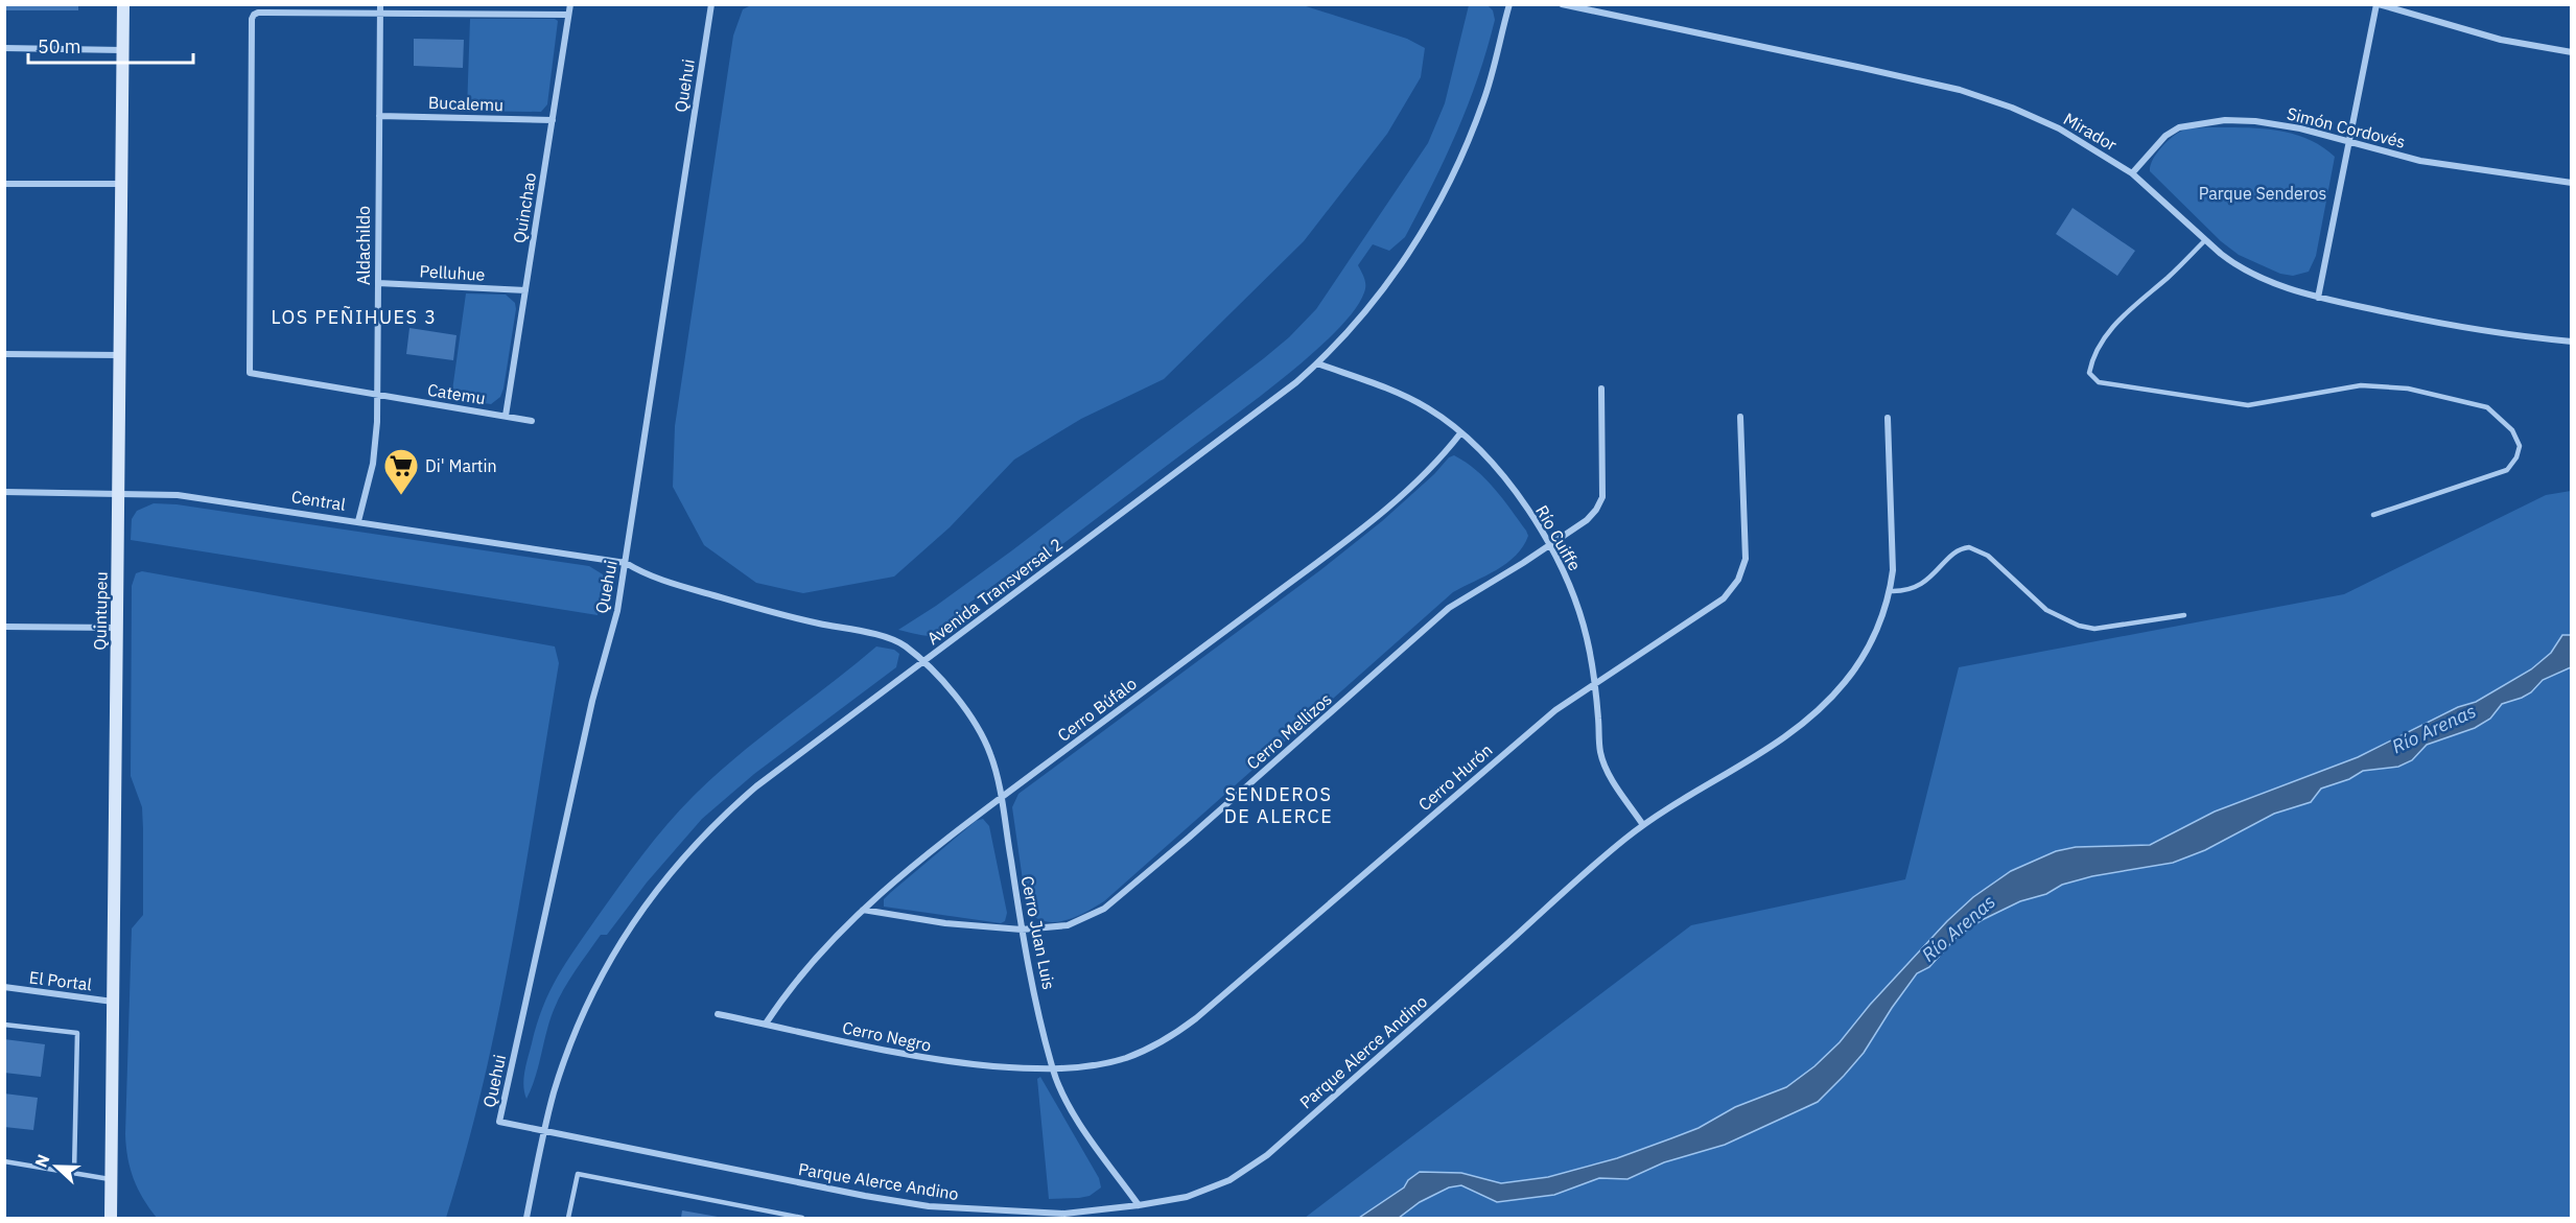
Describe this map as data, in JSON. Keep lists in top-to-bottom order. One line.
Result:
{"streets":{"street":["Quehui","Bucalemu","Simón Cordovés","Mirador","Quinchao","Aldachildo","Pelluhue","Catemu","Central","Río Cuiffe","Avenida Transversal 2","Quintupeu","Cerro Búfalo","Cerro Mellizos","Cerro Hurón","Cerro Juan Luis","El Portal","Cerro Negro","Parque Alerce Andino"]},"crossings":[["Quehui","Central"],["Quehui","Avenida Transversal 2"],["Quehui","Parque Alerce Andino"],["Bucalemu","Quinchao"],["Bucalemu","Aldachildo"],["Simón Cordovés","Mirador"],["Quinchao","Pelluhue"],["Quinchao","Catemu"],["Aldachildo","Pelluhue"],["Aldachildo","Catemu"],["Aldachildo","Central"],["Central","Avenida Transversal 2"],["Central","Quintupeu"],["Central","Cerro Juan Luis"],["Río Cuiffe","Avenida Transversal 2"],["Río Cuiffe","Cerro Búfalo"],["Río Cuiffe","Cerro Mellizos"],["Río Cuiffe","Cerro Hurón"],["Río Cuiffe","Parque Alerce Andino"],["Avenida Transversal 2","Cerro Juan Luis"],["Avenida Transversal 2","Parque Alerce Andino"],["Quintupeu","El Portal"],["Cerro Búfalo","Cerro Mellizos"],["Cerro Búfalo","Cerro Juan Luis"],["Cerro Búfalo","Cerro Negro"],["Cerro Mellizos","Cerro Juan Luis"],["Cerro Hurón","Cerro Juan Luis"],["Cerro Hurón","Cerro Negro"],["Cerro Juan Luis","Cerro Negro"],["Cerro Juan Luis","Parque Alerce Andino"]],"districts":["LOS PEÑIHUES 3","SENDEROS DE ALERCE"],"water":["Río Arenas"],"parks":["Parque Senderos"],"places":{"supermarket":["Di' Martin"]},"scale_bar":"50 m","north":"left"}
